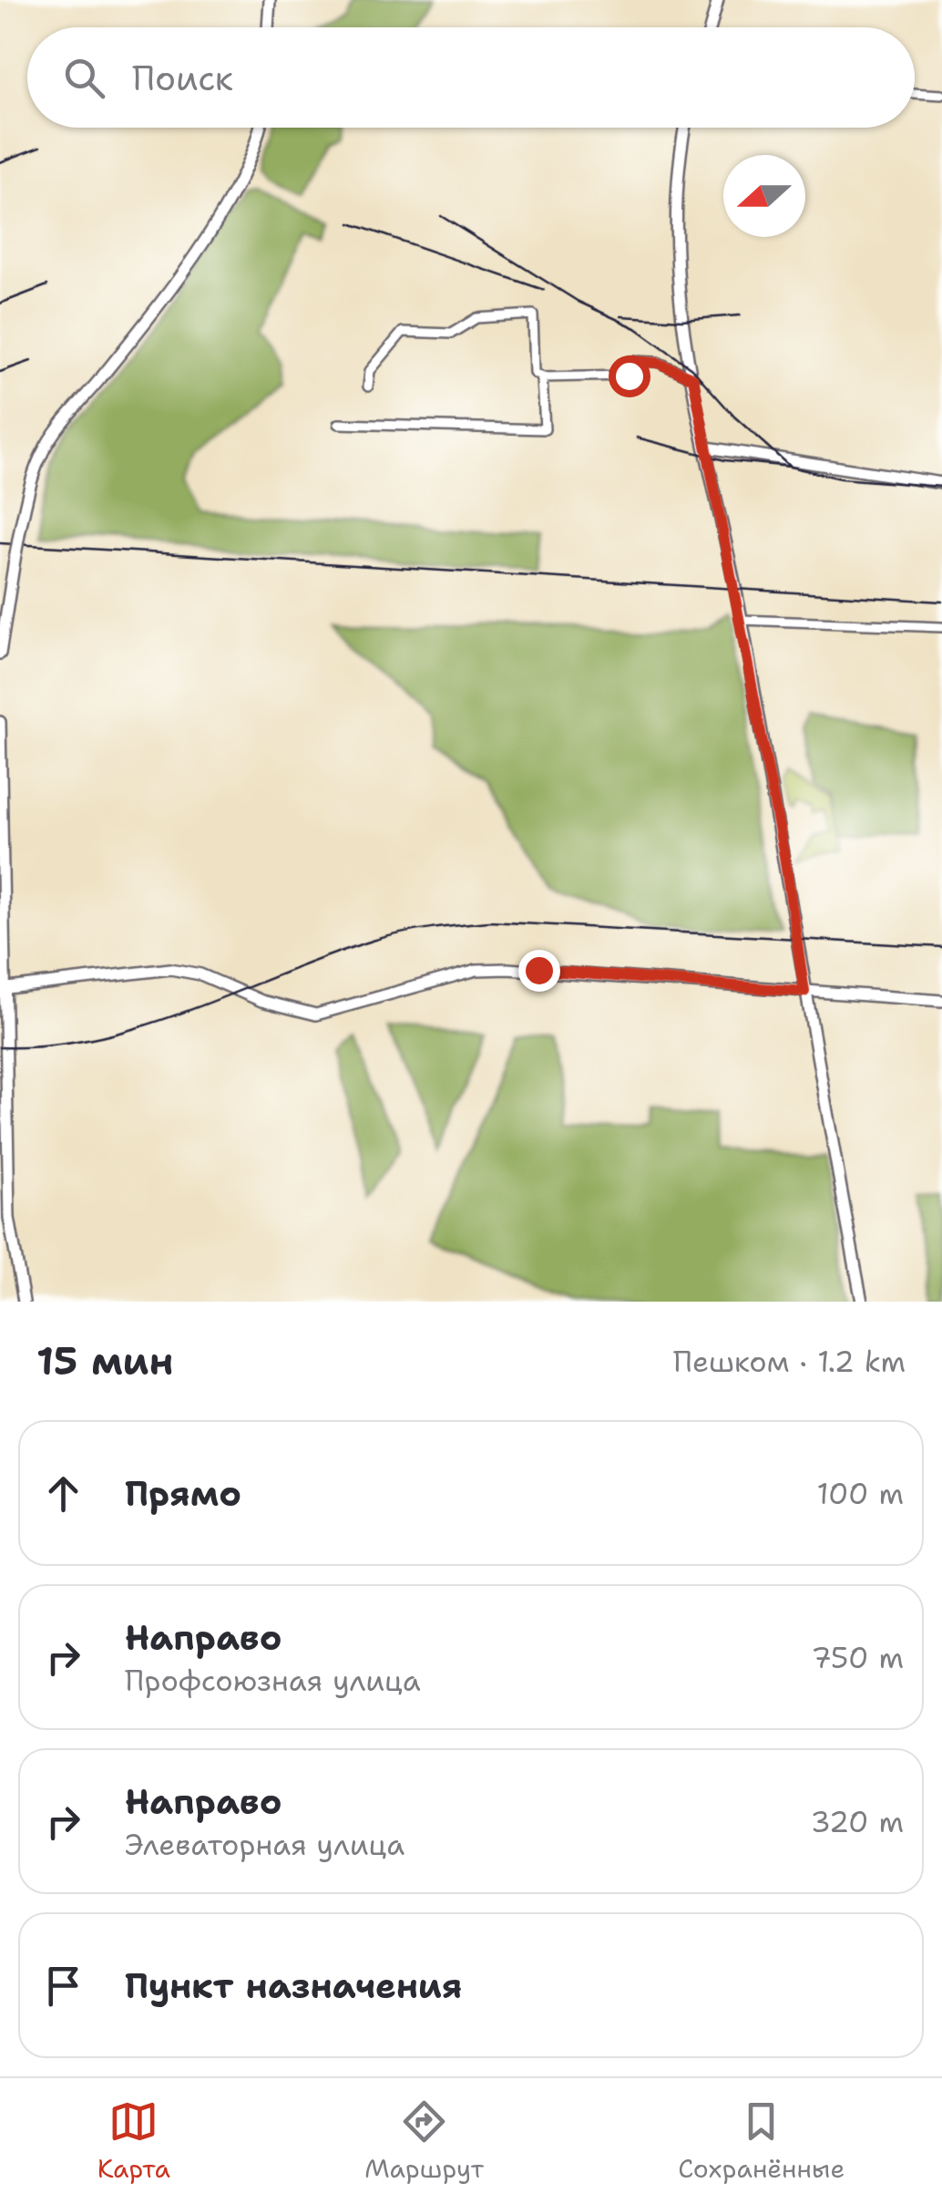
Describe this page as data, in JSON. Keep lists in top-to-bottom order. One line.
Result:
{"north":"left","page":{"search":"Поиск","heading":["15 мин","Пешком · 1.2 km"],"list":[["Прямо","100 m"],["Направо","Профсоюзная улица","750 m"],["Направо","Элеваторная улица","320 m"],"Пункт назначения"],"nav":["Карта","Маршрут","Сохранённые"]}}
